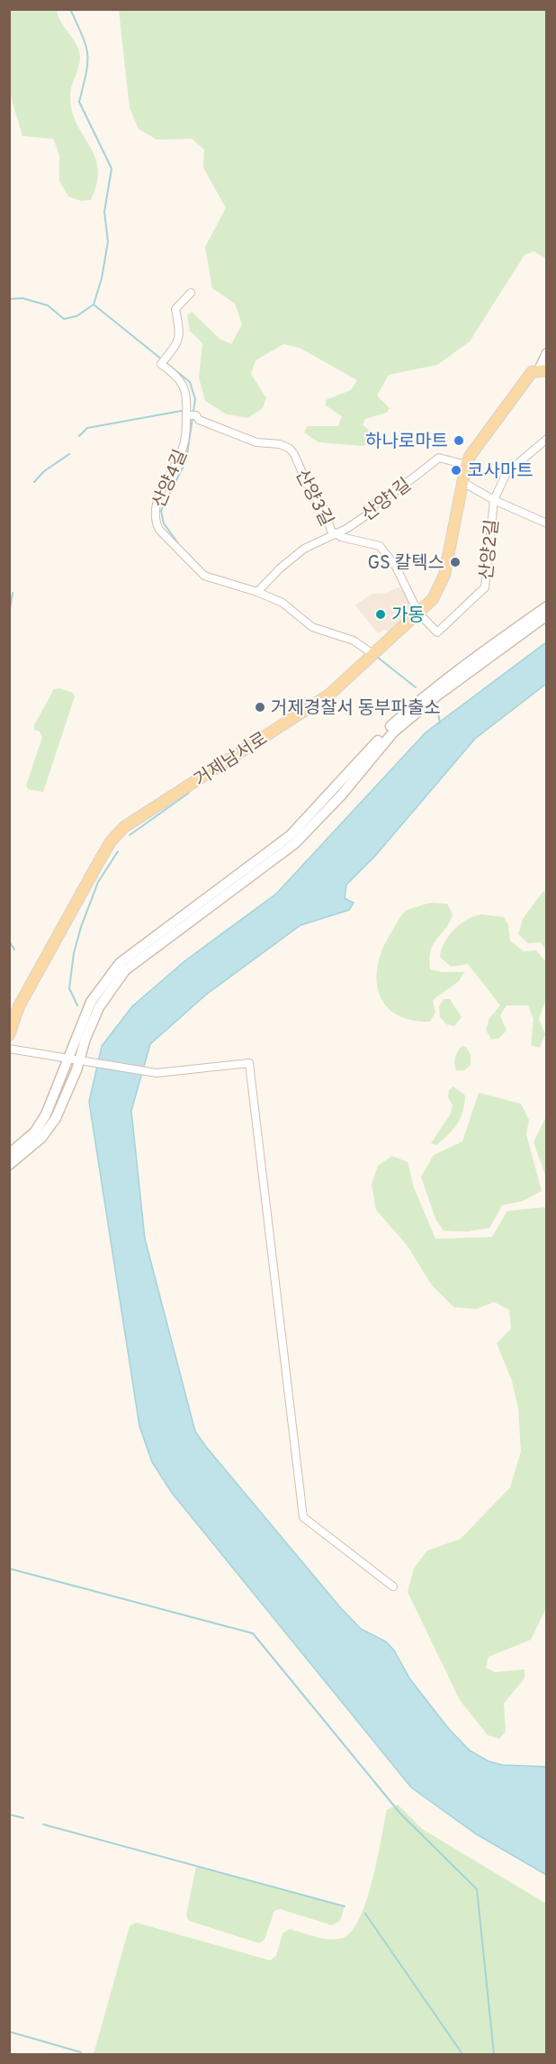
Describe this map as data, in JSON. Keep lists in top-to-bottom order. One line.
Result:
{"streets":{"main road":["거제남서로"],"street":["산양4길","산양3길","산양1길","산양2길"]},"crossings":[["산양4길","산양3길"],["산양4길","산양1길"],["산양4길","거제남서로"],["산양3길","산양1길"],["산양3길","산양2길"],["산양3길","거제남서로"],["산양1길","거제남서로"],["산양2길","거제남서로"]],"places":["하나로마트","코사마트","GS 칼텍스","가동","거제경찰서 동부파출소"]}
